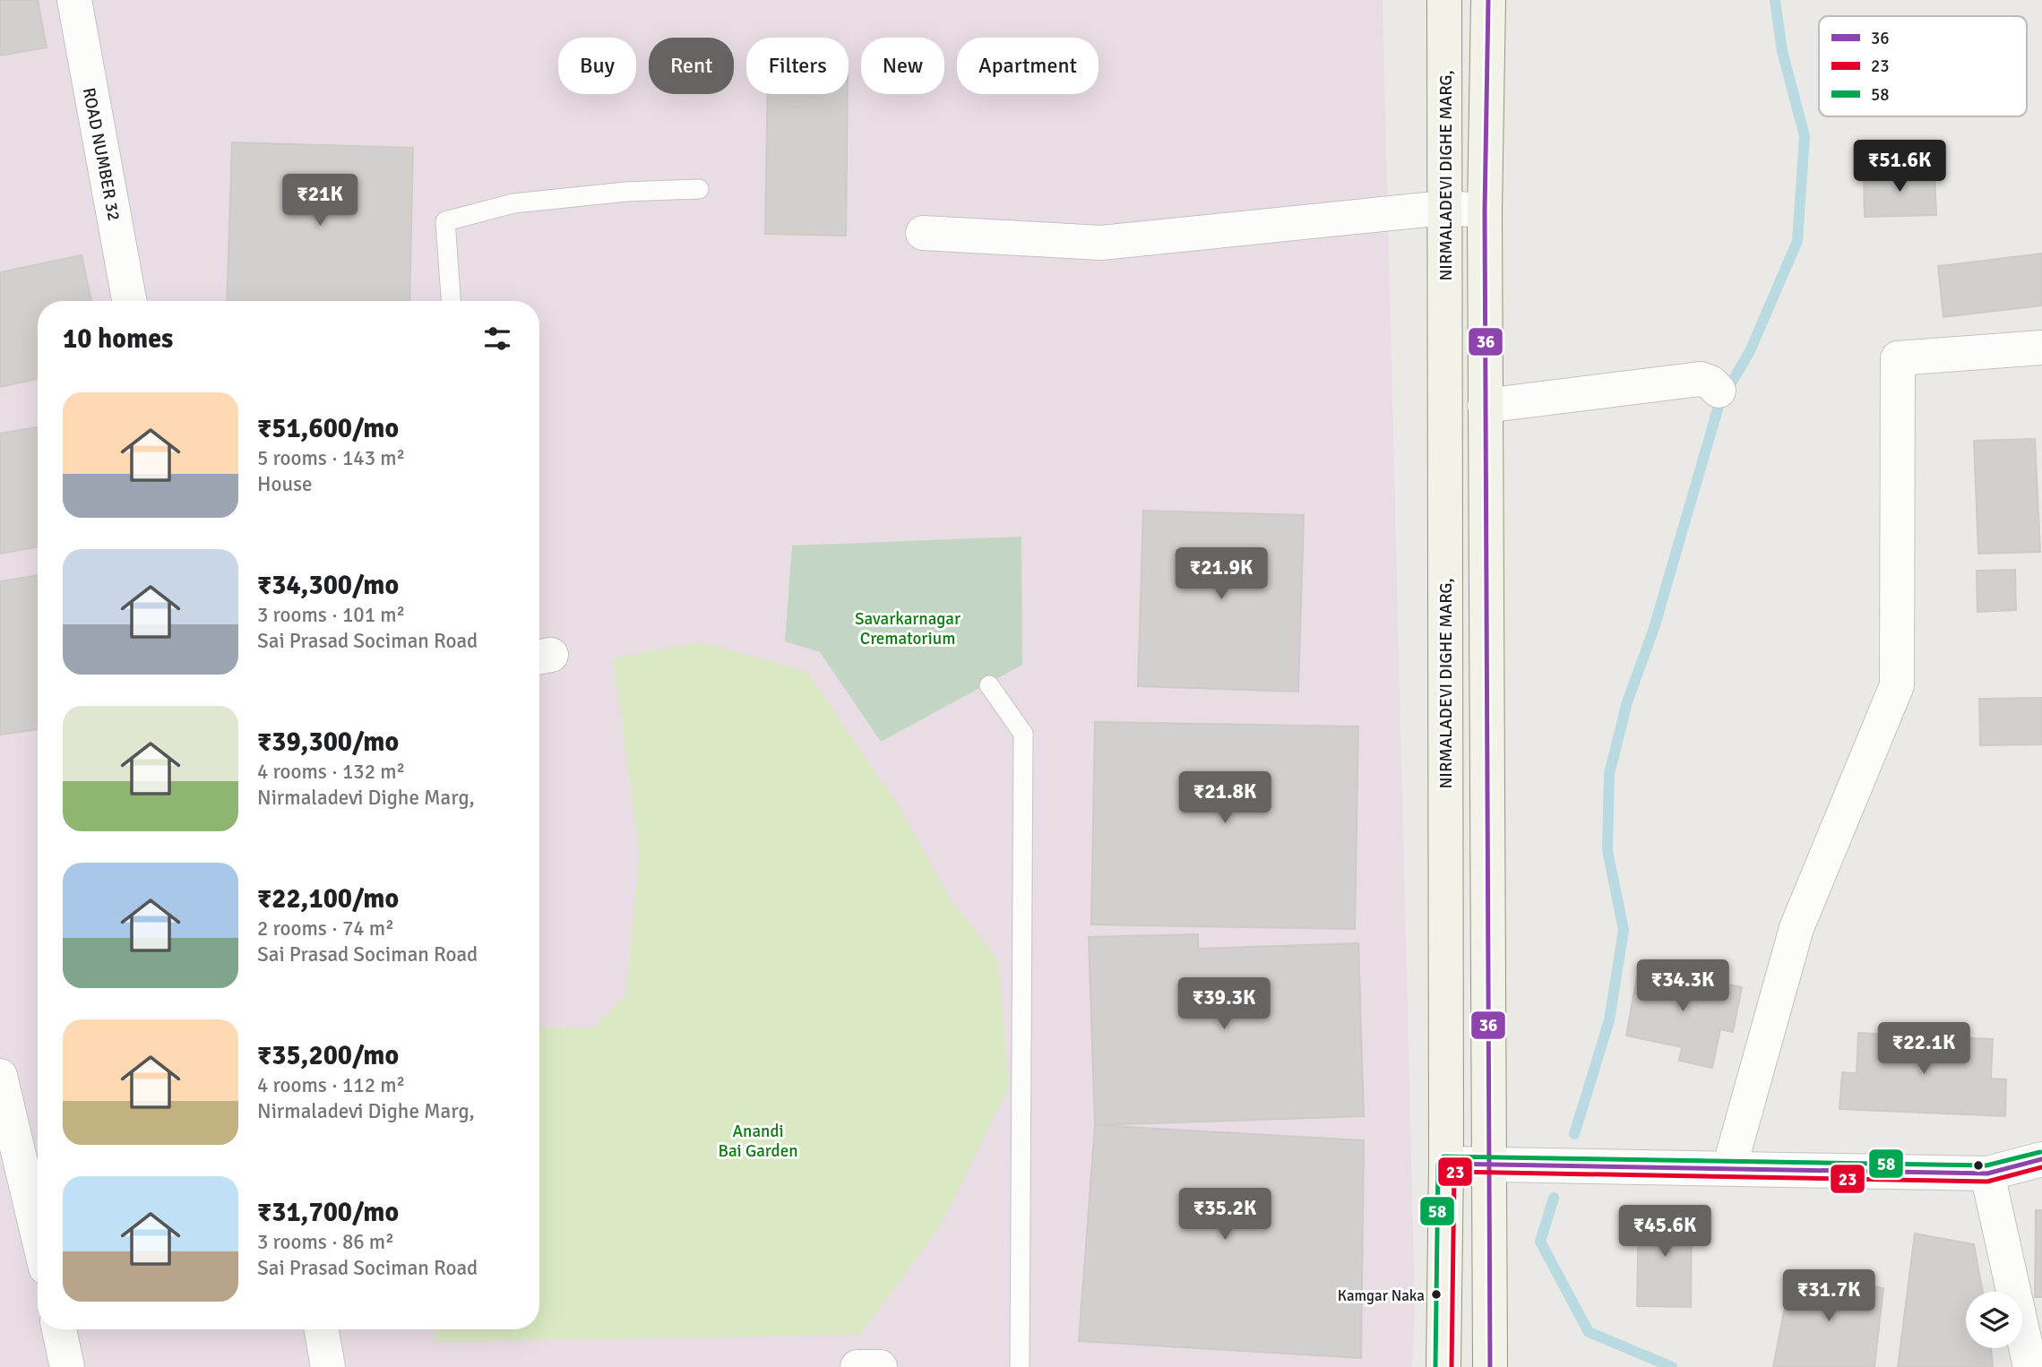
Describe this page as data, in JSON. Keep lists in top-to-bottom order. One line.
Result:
{"streets":{"main road":["NIRMALADEVI DIGHE MARG,"],"street":["ROAD NUMBER 32"]},"parks":["Savarkarnagar Crematorium","Anandi Bai Garden"],"places":["Kamgar Naka"],"lines":["transit line 36","transit line 58","transit line 23"],"legend":["36","23","58"],"page":{"chip":["Buy","Rent","Filters","New","Apartment"],"price":["₹51.6K","₹21K","₹21.9K","₹21.8K","₹34.3K","₹39.3K","₹22.1K","₹35.2K","₹45.6K","₹31.7K"],"heading":"10 homes","list":[{"name":"₹51,600/mo","note":"5 rooms · 143 m² · House"},{"name":"₹34,300/mo","note":"3 rooms · 101 m² · Sai Prasad Sociman Road"},{"name":"₹39,300/mo","note":"4 rooms · 132 m² · Nirmaladevi Dighe Marg,"},{"name":"₹22,100/mo","note":"2 rooms · 74 m² · Sai Prasad Sociman Road"},{"name":"₹35,200/mo","note":"4 rooms · 112 m² · Nirmaladevi Dighe Marg,"},{"name":"₹31,700/mo","note":"3 rooms · 86 m² · Sai Prasad Sociman Road"}]}}
